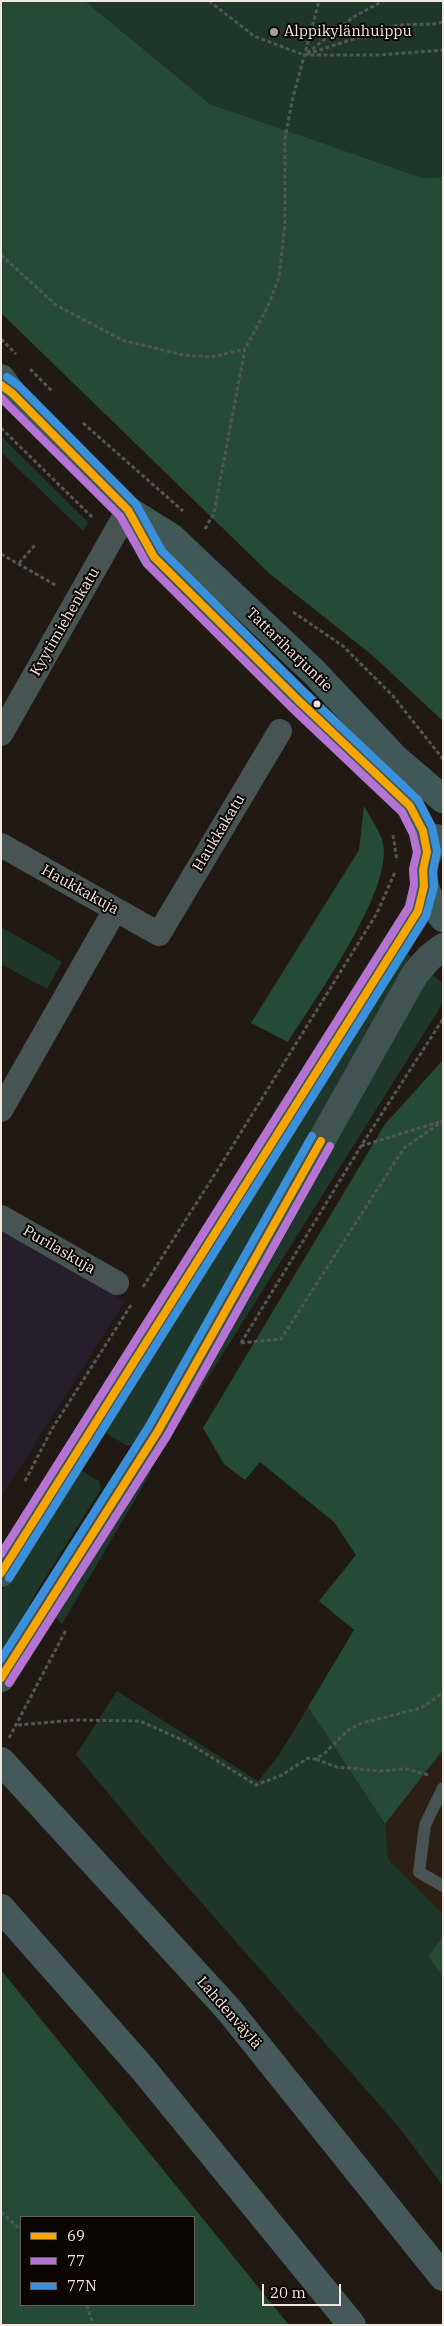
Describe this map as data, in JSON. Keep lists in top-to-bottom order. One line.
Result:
{"streets":{"highway":["Lahdenväylä"],"main road":["Tattariharjuntie"],"street":["Kyytimiehenkatu","Haukkakatu","Haukkakuja","Purilaskuja"]},"crossings":[["Kyytimiehenkatu","Tattariharjuntie"],["Haukkakatu","Haukkakuja"]],"places":["Alppikylänhuippu"],"lines":["transit line 77N","transit line 69","transit line 77"],"legend":["69","77","77N"],"scale_bar":"20 m"}
